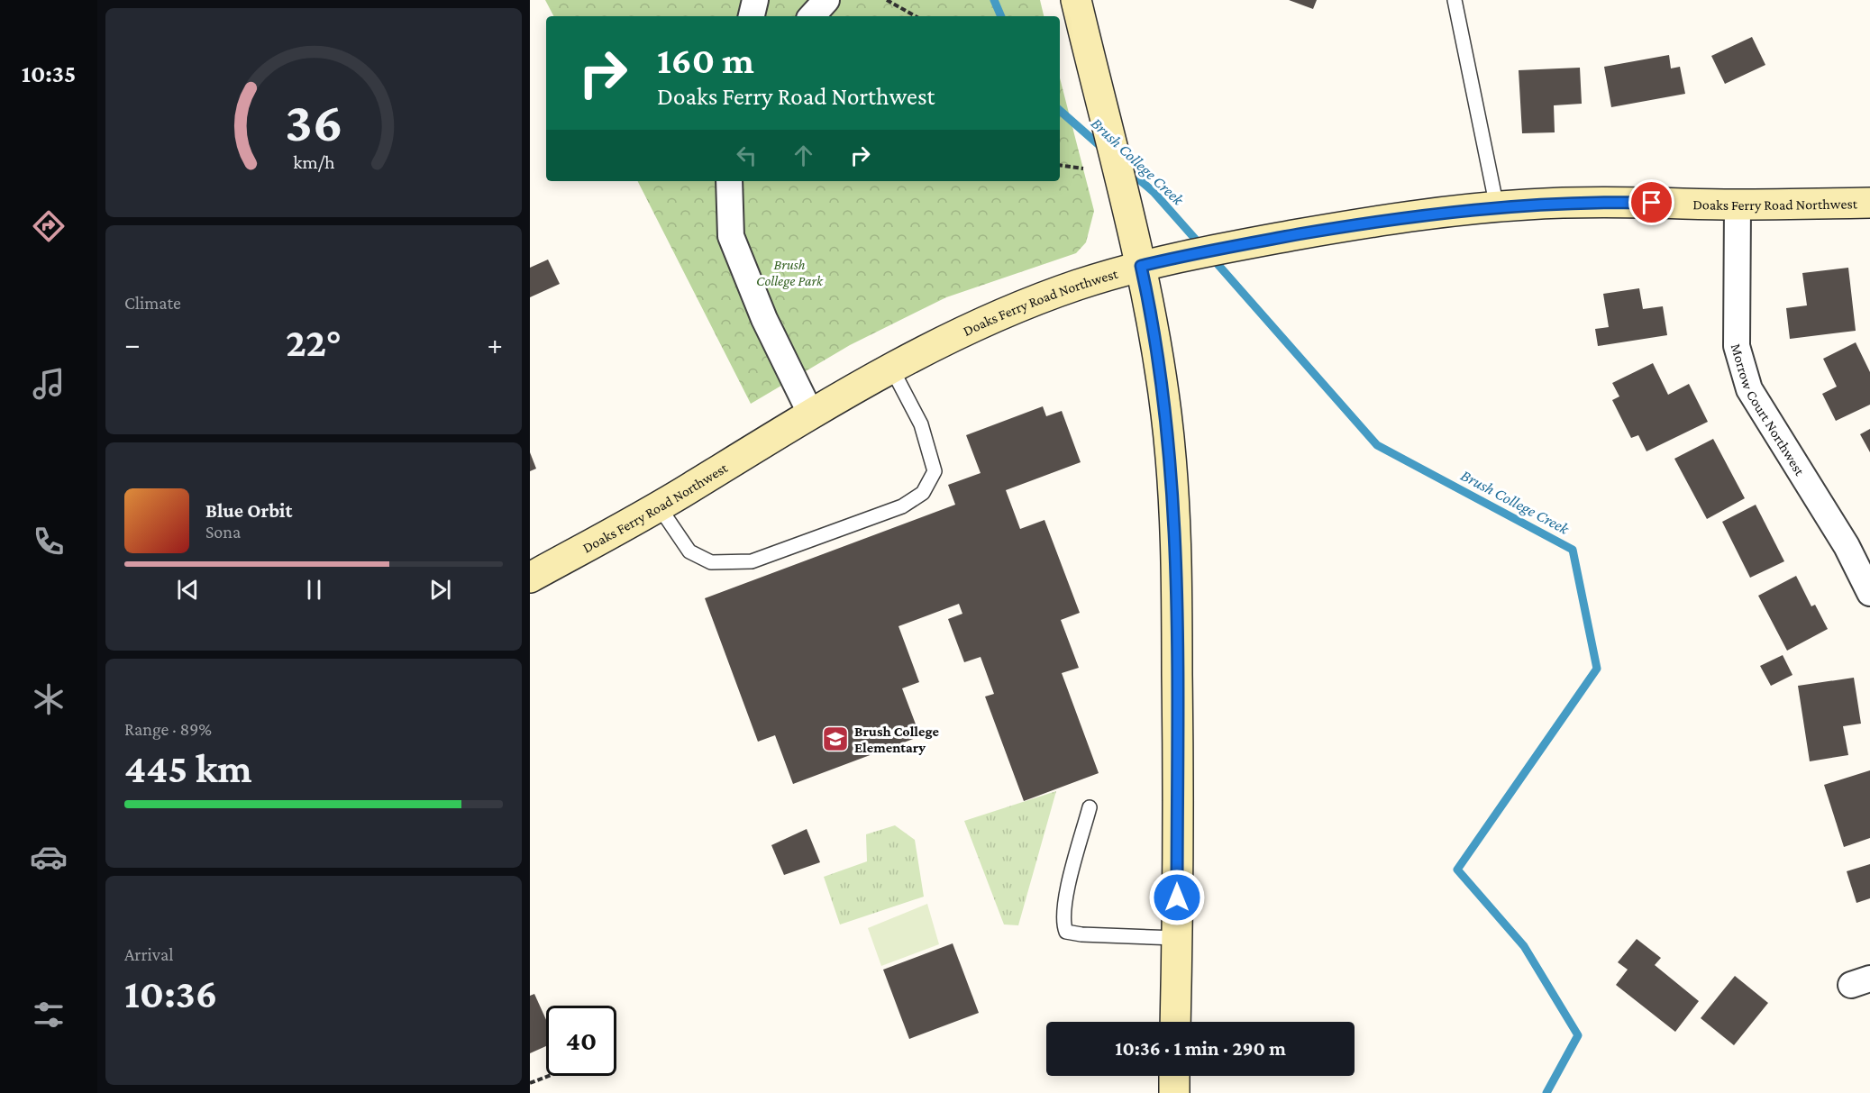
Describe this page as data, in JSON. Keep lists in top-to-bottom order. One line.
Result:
{"streets":{"main road":["Doaks Ferry Road Northwest"],"street":["Morrow Court Northwest"]},"crossings":[["Doaks Ferry Road Northwest","Morrow Court Northwest"]],"water":["Brush College Creek"],"parks":["Brush College Park"],"places":{"school or university":["Brush College Elementary"]},"page":{"tabs":"10:35","turn":["160 m","Doaks Ferry Road Northwest"],"tile":["Climate",["Range · 89%","445 km"],["Arrival","10:36"]],"heat":["−","22°","+"],"song":["Blue Orbit","Sona"],"limit":"40","trip":"10:36 · 1 min · 290 m","gauge":["36","km/h"]}}
